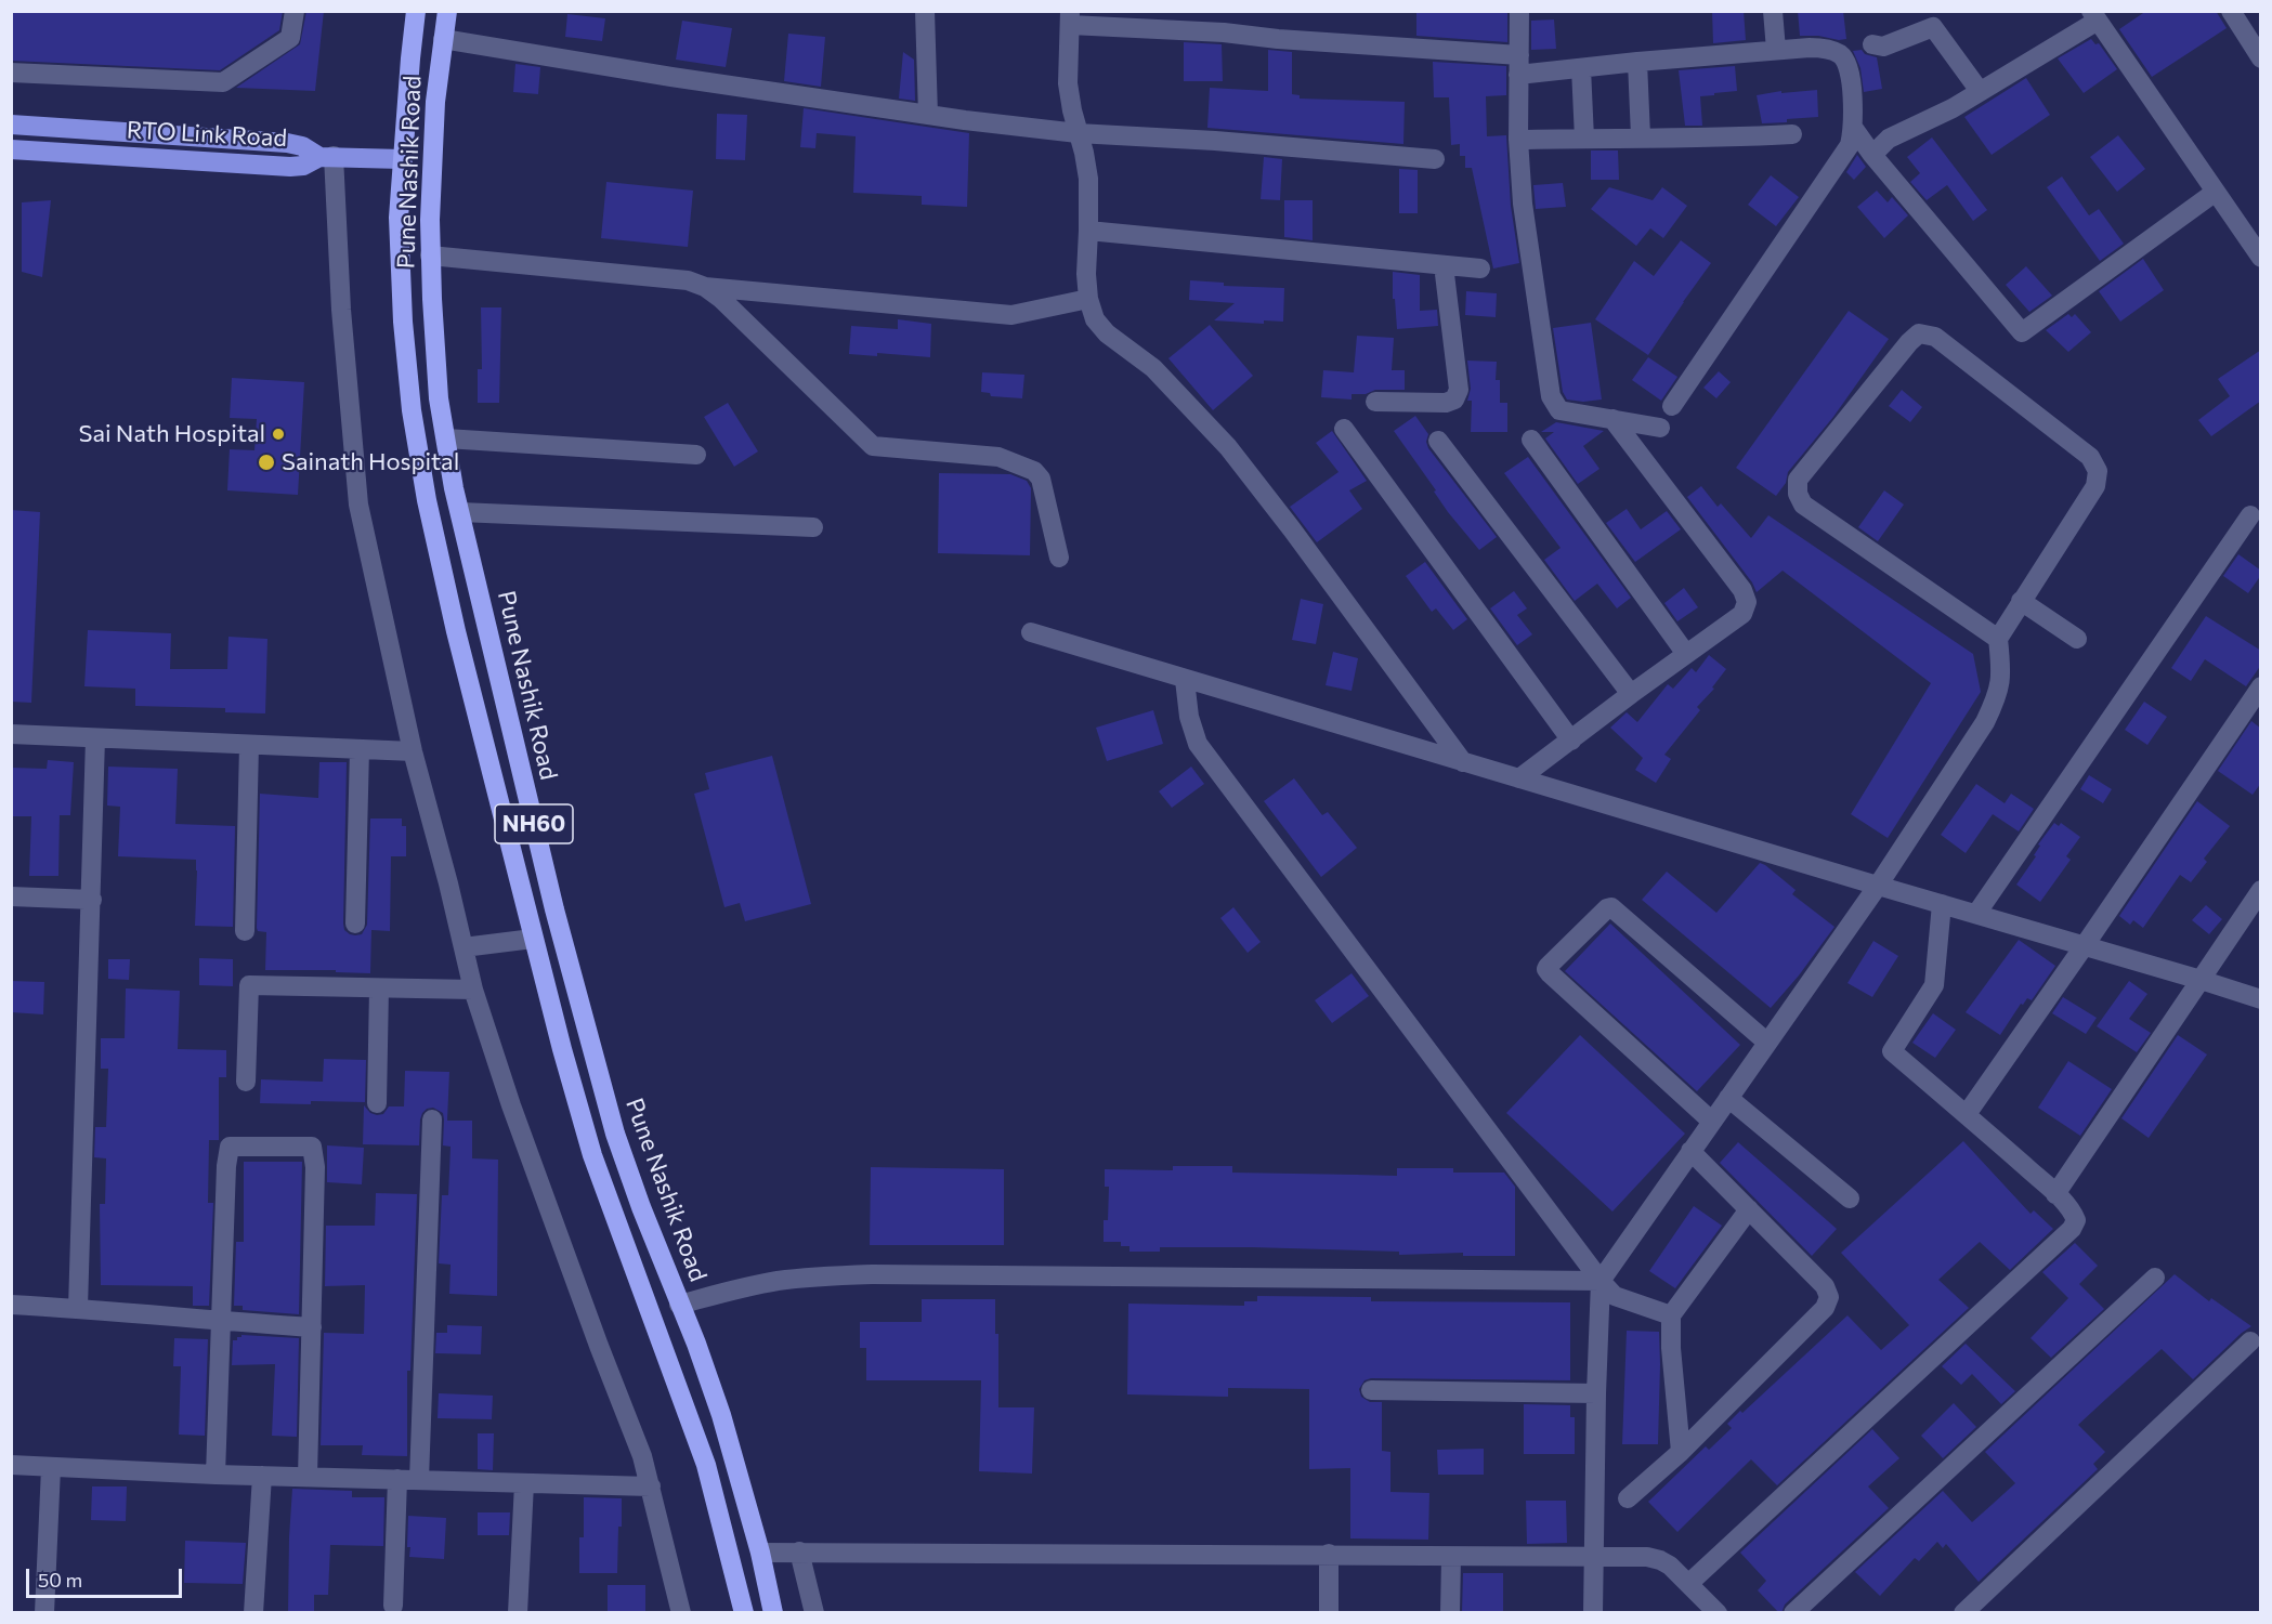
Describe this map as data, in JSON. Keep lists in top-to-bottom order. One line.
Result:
{"streets":{"highway":["Pune Nashik Road","NH60"],"main road":["RTO Link Road"]},"places":["Sai Nath Hospital","Sainath Hospital"],"scale_bar":"50 m"}
